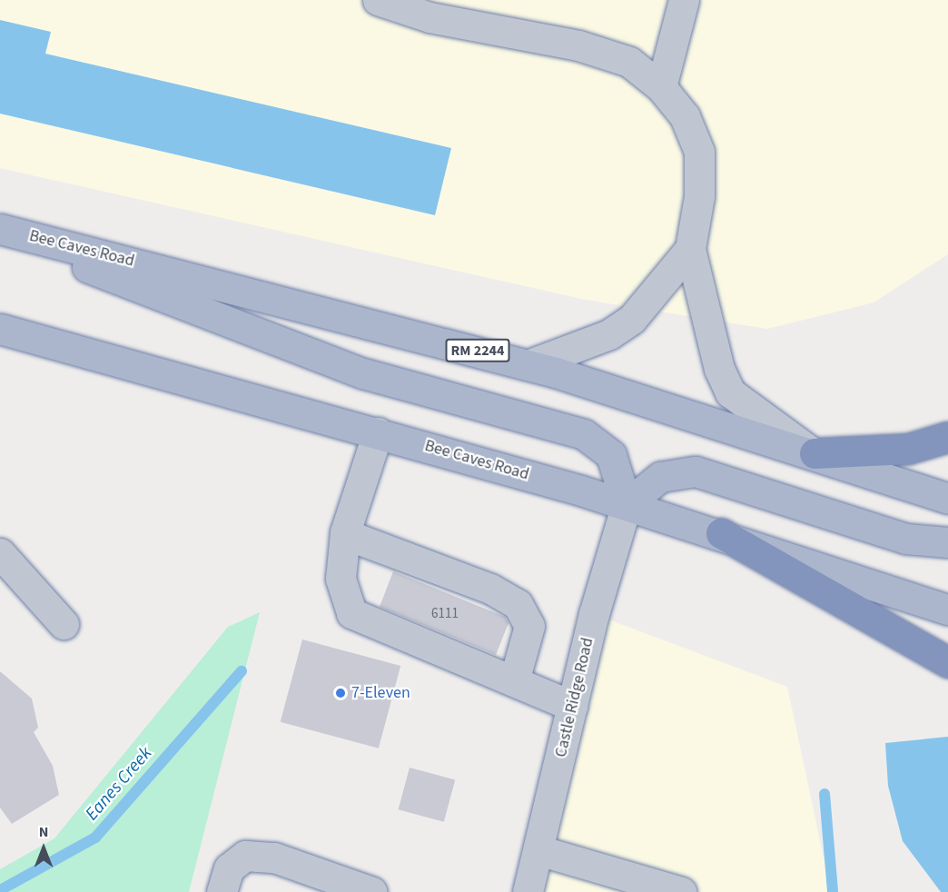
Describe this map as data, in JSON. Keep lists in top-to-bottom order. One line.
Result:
{"streets":{"main road":["Bee Caves Road","RM 2244"],"street":["Castle Ridge Road"]},"crossings":[["Bee Caves Road","Castle Ridge Road"]],"water":["Eanes Creek"],"places":["7-Eleven"],"house_numbers":["6111"],"north":"top"}
